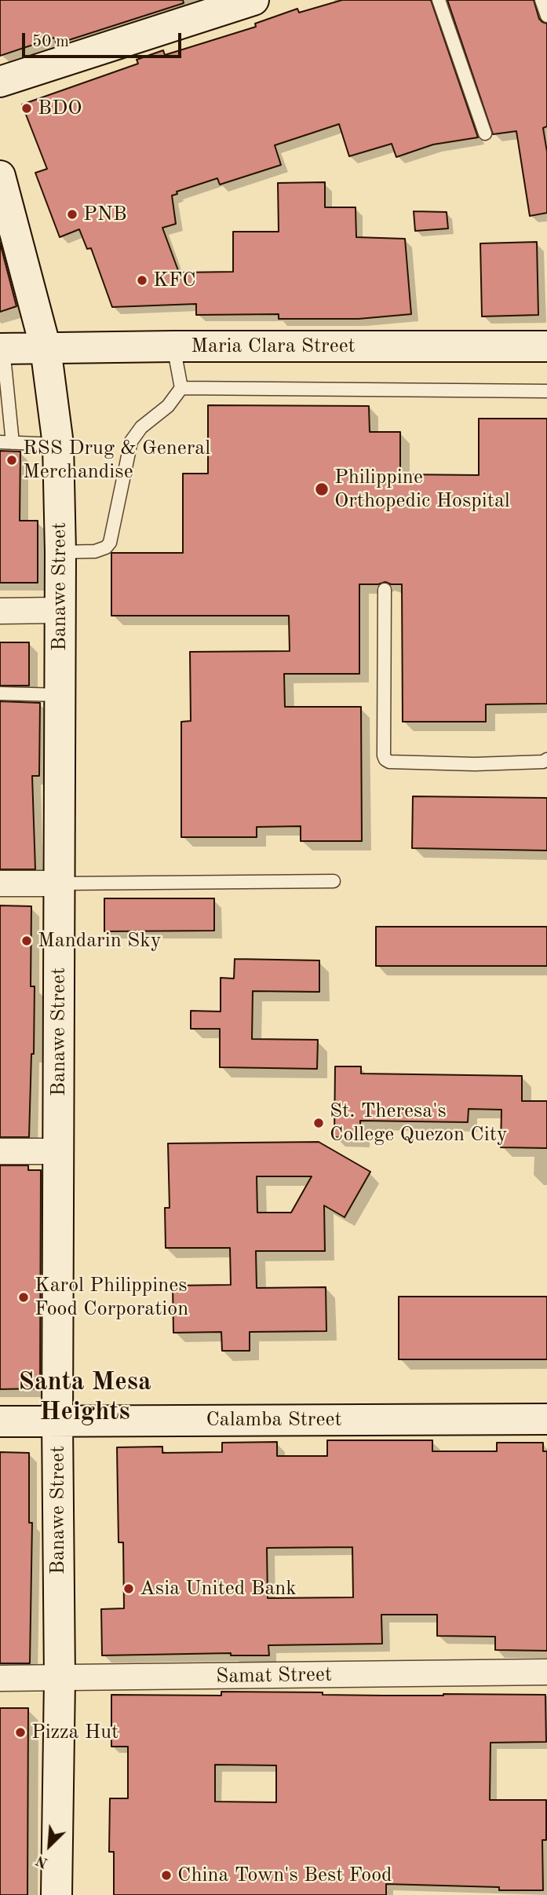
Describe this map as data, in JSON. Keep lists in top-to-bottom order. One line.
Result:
{"streets":{"main road":["Maria Clara Street","Banawe Street","Calamba Street"],"street":["Samat Street"]},"crossings":[["Maria Clara Street","Banawe Street"],["Banawe Street","Calamba Street"],["Banawe Street","Samat Street"]],"districts":["Santa Mesa Heights"],"places":["BDO","PNB","KFC","RSS Drug & General Merchandise","Philippine Orthopedic Hospital","Mandarin Sky","St. Theresa's College Quezon City","Karol Philippines Food Corporation","Asia United Bank","Pizza Hut","China Town's Best Food"],"scale_bar":"50 m","north":"bottom left"}
